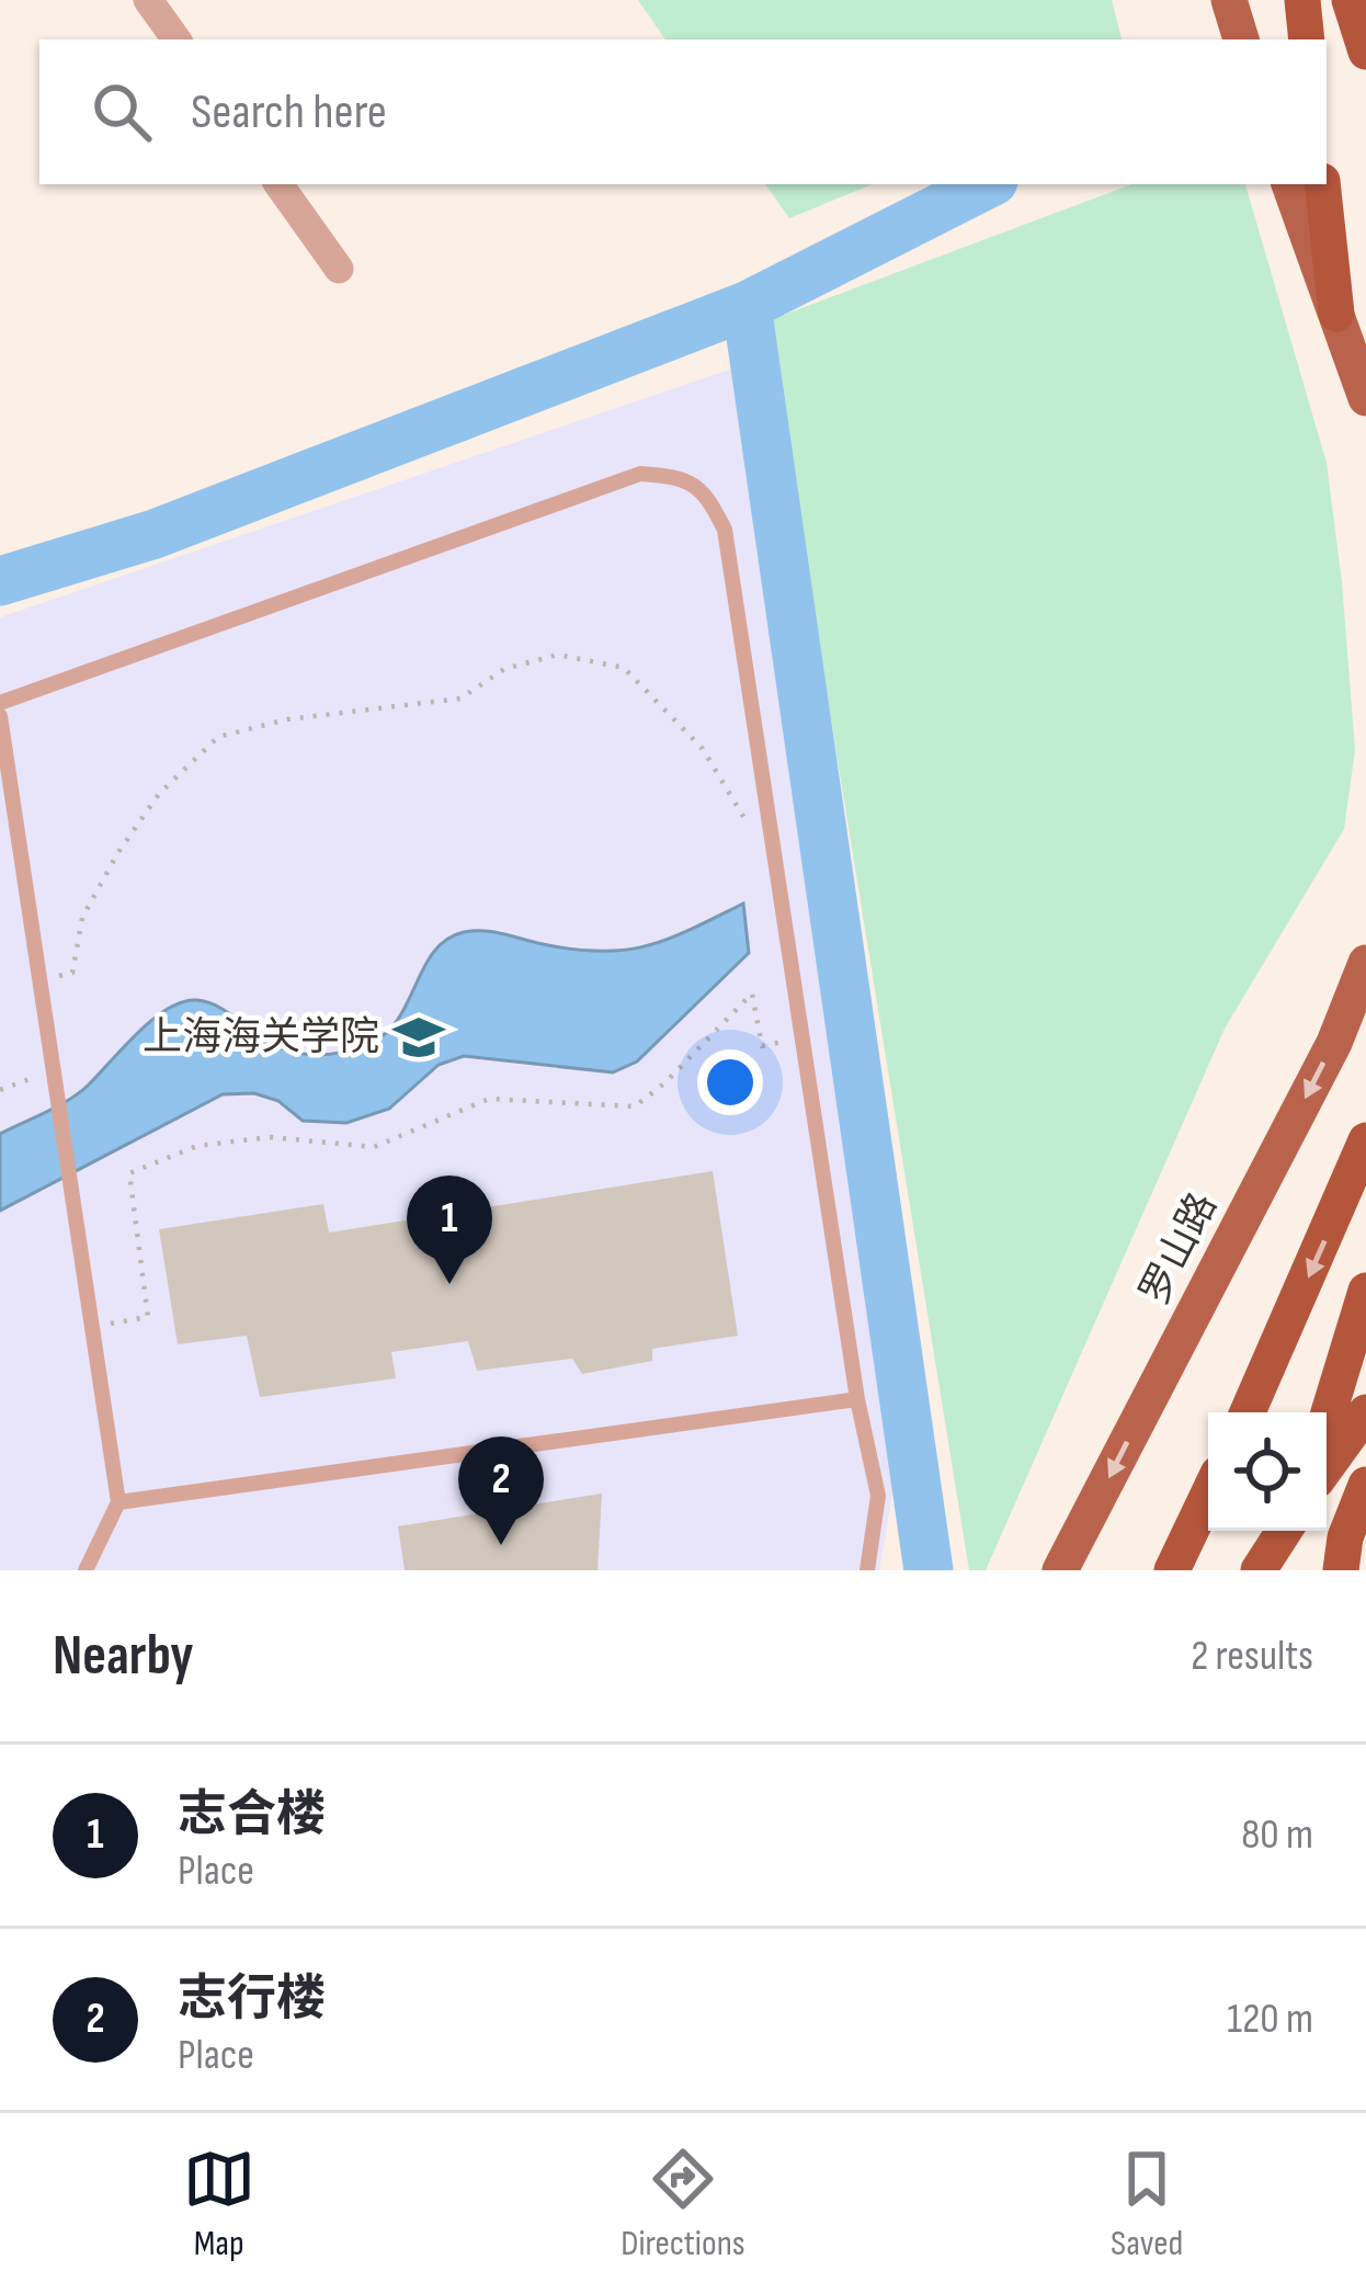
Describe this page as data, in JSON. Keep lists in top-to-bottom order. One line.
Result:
{"streets":{"main road":["罗山路"]},"one_way":["罗山路"],"places":{"school or university":["上海海关学院"]},"page":{"search":"Search here","pins":["1","2"],"heading":["Nearby","2 results"],"list":[{"mark":"1","name":"志合楼","note":"Place","value":"80 m"},{"mark":"2","name":"志行楼","note":"Place","value":"120 m"}],"nav":["Map","Directions","Saved"]}}
